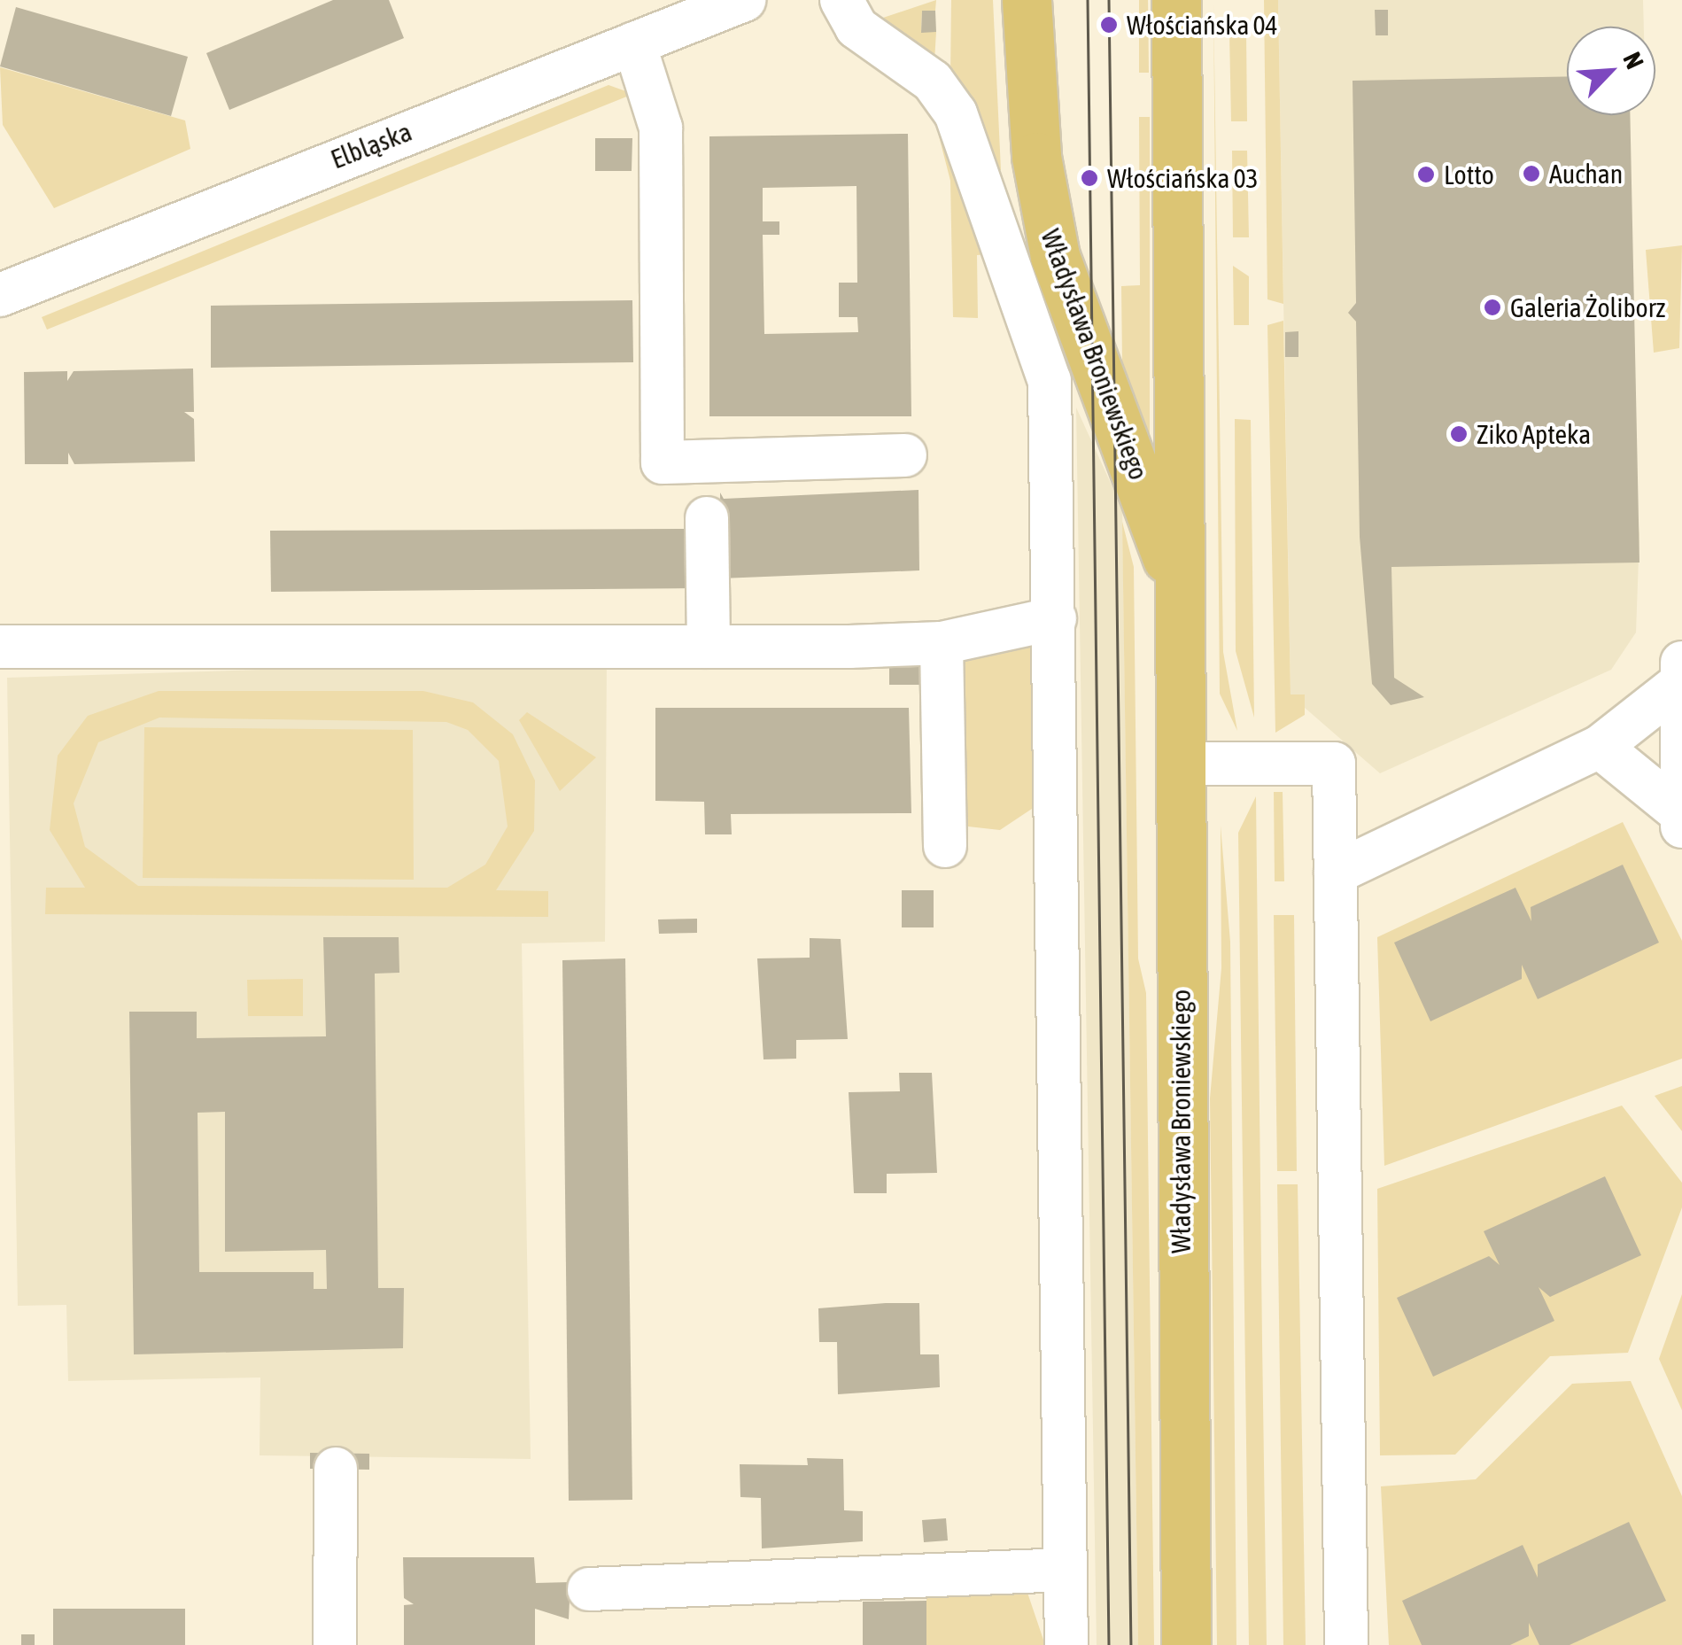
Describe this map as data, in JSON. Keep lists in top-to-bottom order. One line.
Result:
{"streets":{"main road":["Władysława Broniewskiego"],"street":["Elbląska"]},"places":["Włościańska 04","Auchan","Lotto","Włościańska 03","Galeria Żoliborz","Ziko Apteka"],"north":"top right"}
